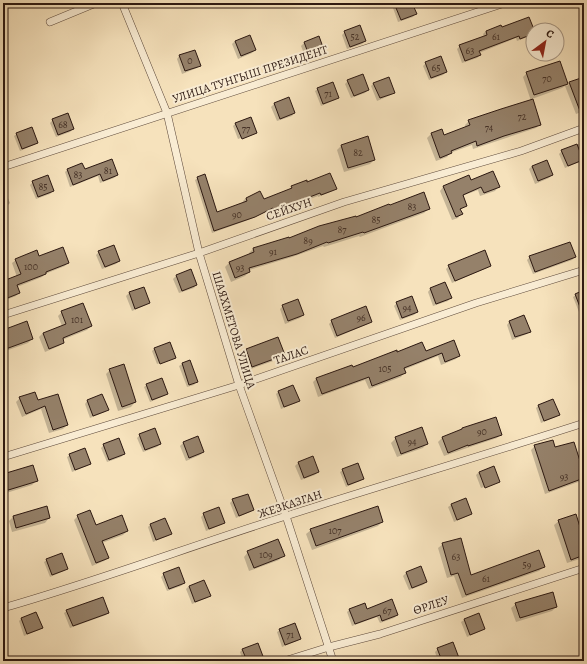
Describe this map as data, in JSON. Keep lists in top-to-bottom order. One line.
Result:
{"streets":{"street":["УЛИЦА ТУНГЫШ ПРЕЗИДЕНТ","СЕЙХУН","ШАЯХМЕТОВА УЛИЦА","ТАЛАС","ЖЕЗКАЗГАН","ӨРЛЕУ"]},"crossings":[["УЛИЦА ТУНГЫШ ПРЕЗИДЕНТ","ШАЯХМЕТОВА УЛИЦА"],["СЕЙХУН","ШАЯХМЕТОВА УЛИЦА"],["ШАЯХМЕТОВА УЛИЦА","ТАЛАС"],["ШАЯХМЕТОВА УЛИЦА","ЖЕЗКАЗГАН"],["ШАЯХМЕТОВА УЛИЦА","ӨРЛЕУ"]],"house_numbers":["52","61","63","0","65","70","71","72","68","74","77","82","81","83","85","83","90","85","87","89","91","100","93","94","96","101","105","90","94","93","107","109","63","59","61","67","71"],"north":"top right"}
